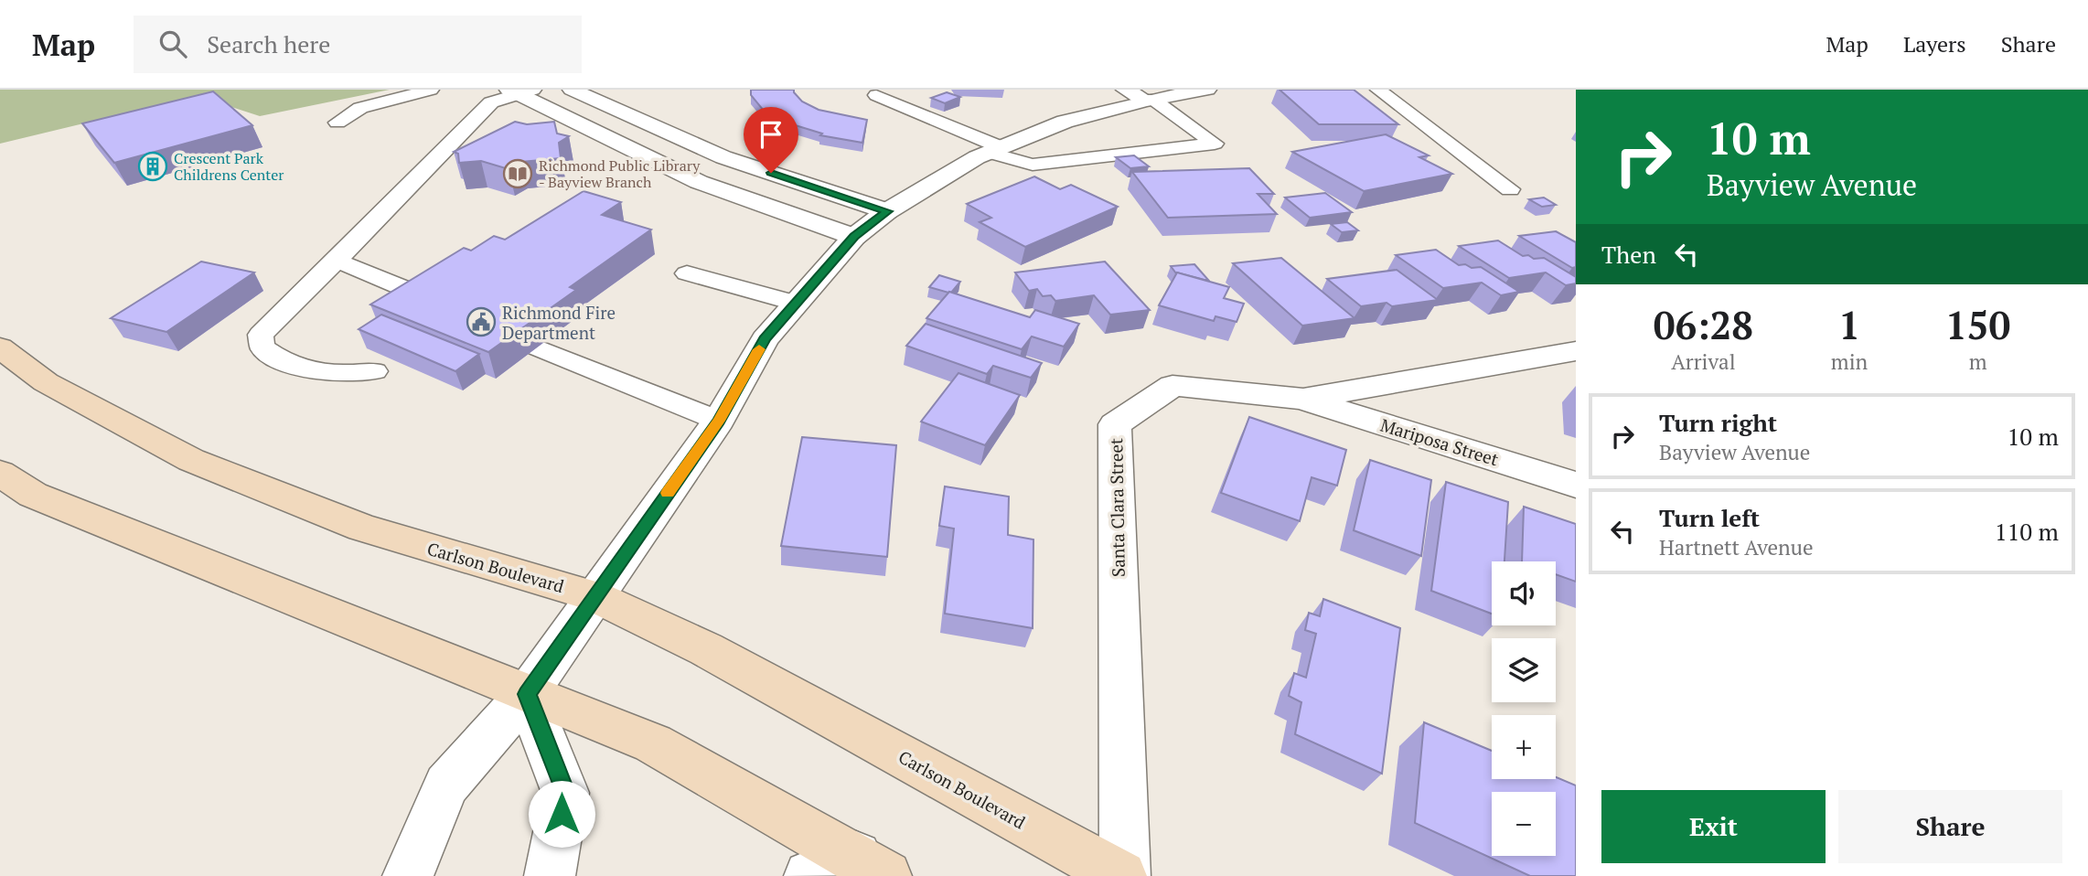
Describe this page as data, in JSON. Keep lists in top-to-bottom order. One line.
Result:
{"streets":{"main road":["Carlson Boulevard"],"street":["Mariposa Street","Santa Clara Street"]},"crossings":[["Mariposa Street","Santa Clara Street"],["Santa Clara Street","Carlson Boulevard"]],"places":{"building":["Crescent Park Childrens Center"],"library":["Richmond Public Library - Bayview Branch"],"public building":["Richmond Fire Department"]},"page":{"header":"Map","search":"Search here","nav":["Map","Layers","Share"],"turn":["10 m","Bayview Avenue"],"then":"Then","eta":["06:28","Arrival","1","min","150","m"],"list":[{"name":"Turn right","note":"Bayview Avenue","value":"10 m"},{"name":"Turn left","note":"Hartnett Avenue","value":"110 m"}],"map_buttons":["+","−"],"buttons":["Exit","Share"]}}
